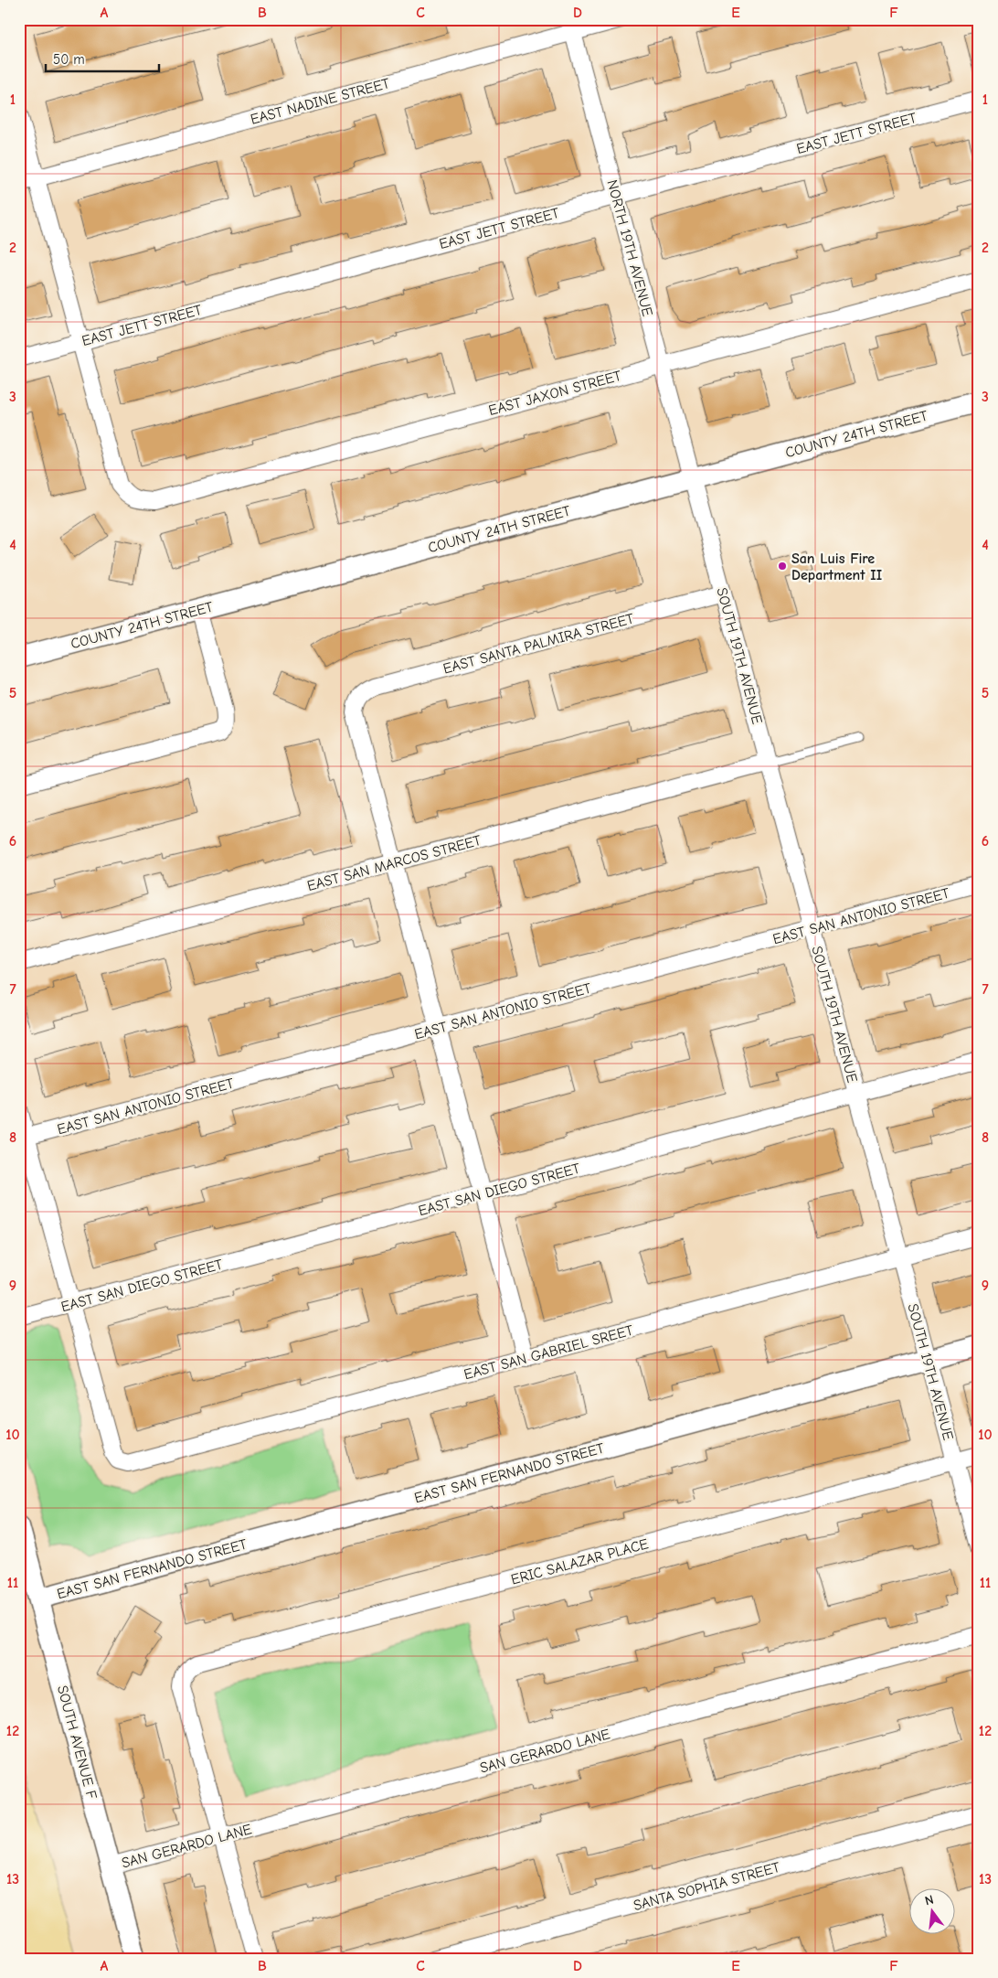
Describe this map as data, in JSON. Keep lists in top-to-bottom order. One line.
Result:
{"streets":{"street":["EAST NADINE STREET","EAST JETT STREET","NORTH 19TH AVENUE","EAST JAXON STREET","COUNTY 24TH STREET","EAST SANTA PALMIRA STREET","SOUTH 19TH AVENUE","EAST SAN MARCOS STREET","EAST SAN ANTONIO STREET","EAST SAN DIEGO STREET","EAST SAN GABRIEL SREET","EAST SAN FERNANDO STREET","ERIC SALAZAR PLACE","SOUTH AVENUE F","SAN GERARDO LANE","SANTA SOPHIA STREET"]},"crossings":[["EAST NADINE STREET","NORTH 19TH AVENUE"],["EAST JETT STREET","NORTH 19TH AVENUE"],["EAST JETT STREET","EAST JAXON STREET"],["NORTH 19TH AVENUE","EAST JAXON STREET"],["NORTH 19TH AVENUE","COUNTY 24TH STREET"],["NORTH 19TH AVENUE","SOUTH 19TH AVENUE"],["COUNTY 24TH STREET","SOUTH 19TH AVENUE"],["EAST SANTA PALMIRA STREET","SOUTH 19TH AVENUE"],["EAST SANTA PALMIRA STREET","EAST SAN MARCOS STREET"],["SOUTH 19TH AVENUE","EAST SAN MARCOS STREET"],["SOUTH 19TH AVENUE","EAST SAN ANTONIO STREET"],["SOUTH 19TH AVENUE","EAST SAN DIEGO STREET"],["SOUTH 19TH AVENUE","EAST SAN GABRIEL SREET"],["SOUTH 19TH AVENUE","EAST SAN FERNANDO STREET"],["SOUTH 19TH AVENUE","ERIC SALAZAR PLACE"],["EAST SAN DIEGO STREET","EAST SAN GABRIEL SREET"],["EAST SAN FERNANDO STREET","SOUTH AVENUE F"],["ERIC SALAZAR PLACE","SAN GERARDO LANE"],["SOUTH AVENUE F","SAN GERARDO LANE"]],"places":["San Luis Fire Department II"],"scale_bar":"50 m","north":"top","grid":{"columns":["A","B","C","D","E","F"],"rows":["1","2","3","4","5","6","7","8","9","10","11","12","13"]}}
